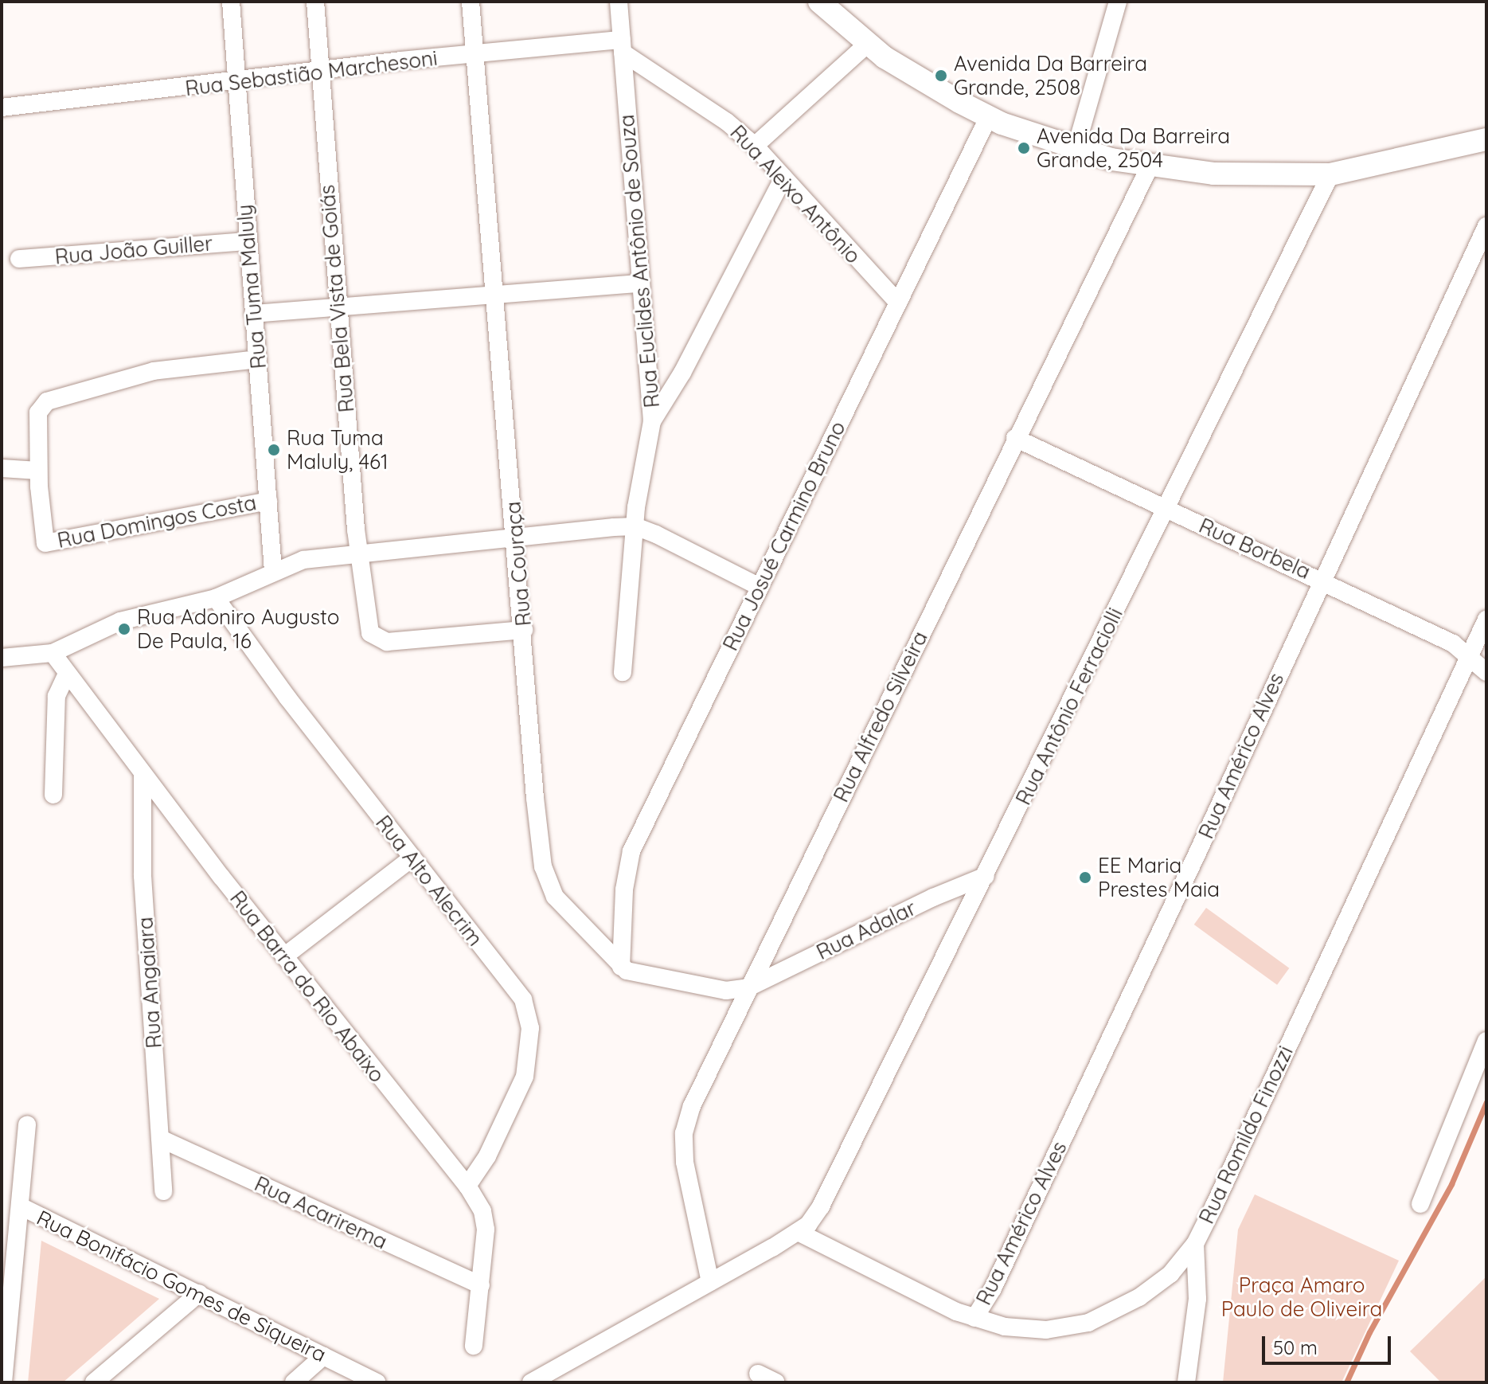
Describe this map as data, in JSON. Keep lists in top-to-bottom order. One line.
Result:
{"streets":{"street":["Rua Sebastião Marchesoni","Rua Aleixo Antônio","Rua João Guiller","Rua Euclides Antônio de Souza","Rua Tuma Maluly","Rua Bela Vista de Goiás","Rua Domingos Costa","Rua Josué Carmino Bruno","Rua Borbela","Rua Couraça","Rua Antônio Ferraciolli","Rua Alfredo Silveira","Rua Américo Alves","Rua Alto Alecrim","Rua Adalar","Rua Angaiara","Rua Barra do Rio Abaixo","Rua Romildo Finozzi","Rua Acarirema","Rua Bonifácio Gomes de Siqueira"]},"crossings":[["Rua Sebastião Marchesoni","Rua Aleixo Antônio"],["Rua Sebastião Marchesoni","Rua Euclides Antônio de Souza"],["Rua Sebastião Marchesoni","Rua Tuma Maluly"],["Rua Sebastião Marchesoni","Rua Bela Vista de Goiás"],["Rua Sebastião Marchesoni","Rua Couraça"],["Rua Aleixo Antônio","Rua Euclides Antônio de Souza"],["Rua Aleixo Antônio","Rua Josué Carmino Bruno"],["Rua João Guiller","Rua Tuma Maluly"],["Rua Tuma Maluly","Rua Domingos Costa"],["Rua Bela Vista de Goiás","Rua Couraça"],["Rua Josué Carmino Bruno","Rua Couraça"],["Rua Borbela","Rua Antônio Ferraciolli"],["Rua Borbela","Rua Alfredo Silveira"],["Rua Borbela","Rua Américo Alves"],["Rua Borbela","Rua Romildo Finozzi"],["Rua Couraça","Rua Alfredo Silveira"],["Rua Couraça","Rua Adalar"],["Rua Antônio Ferraciolli","Rua Alfredo Silveira"],["Rua Antônio Ferraciolli","Rua Adalar"],["Rua Antônio Ferraciolli","Rua Romildo Finozzi"],["Rua Alfredo Silveira","Rua Adalar"],["Rua Américo Alves","Rua Romildo Finozzi"],["Rua Alto Alecrim","Rua Barra do Rio Abaixo"],["Rua Angaiara","Rua Barra do Rio Abaixo"],["Rua Angaiara","Rua Acarirema"],["Rua Barra do Rio Abaixo","Rua Acarirema"]],"parks":["Praça Amaro Paulo de Oliveira"],"places":["Avenida Da Barreira Grande, 2508","Avenida Da Barreira Grande, 2504","Rua Tuma Maluly, 461","Rua Adoniro Augusto De Paula, 16","EE Maria Prestes Maia"],"scale_bar":"50 m"}
